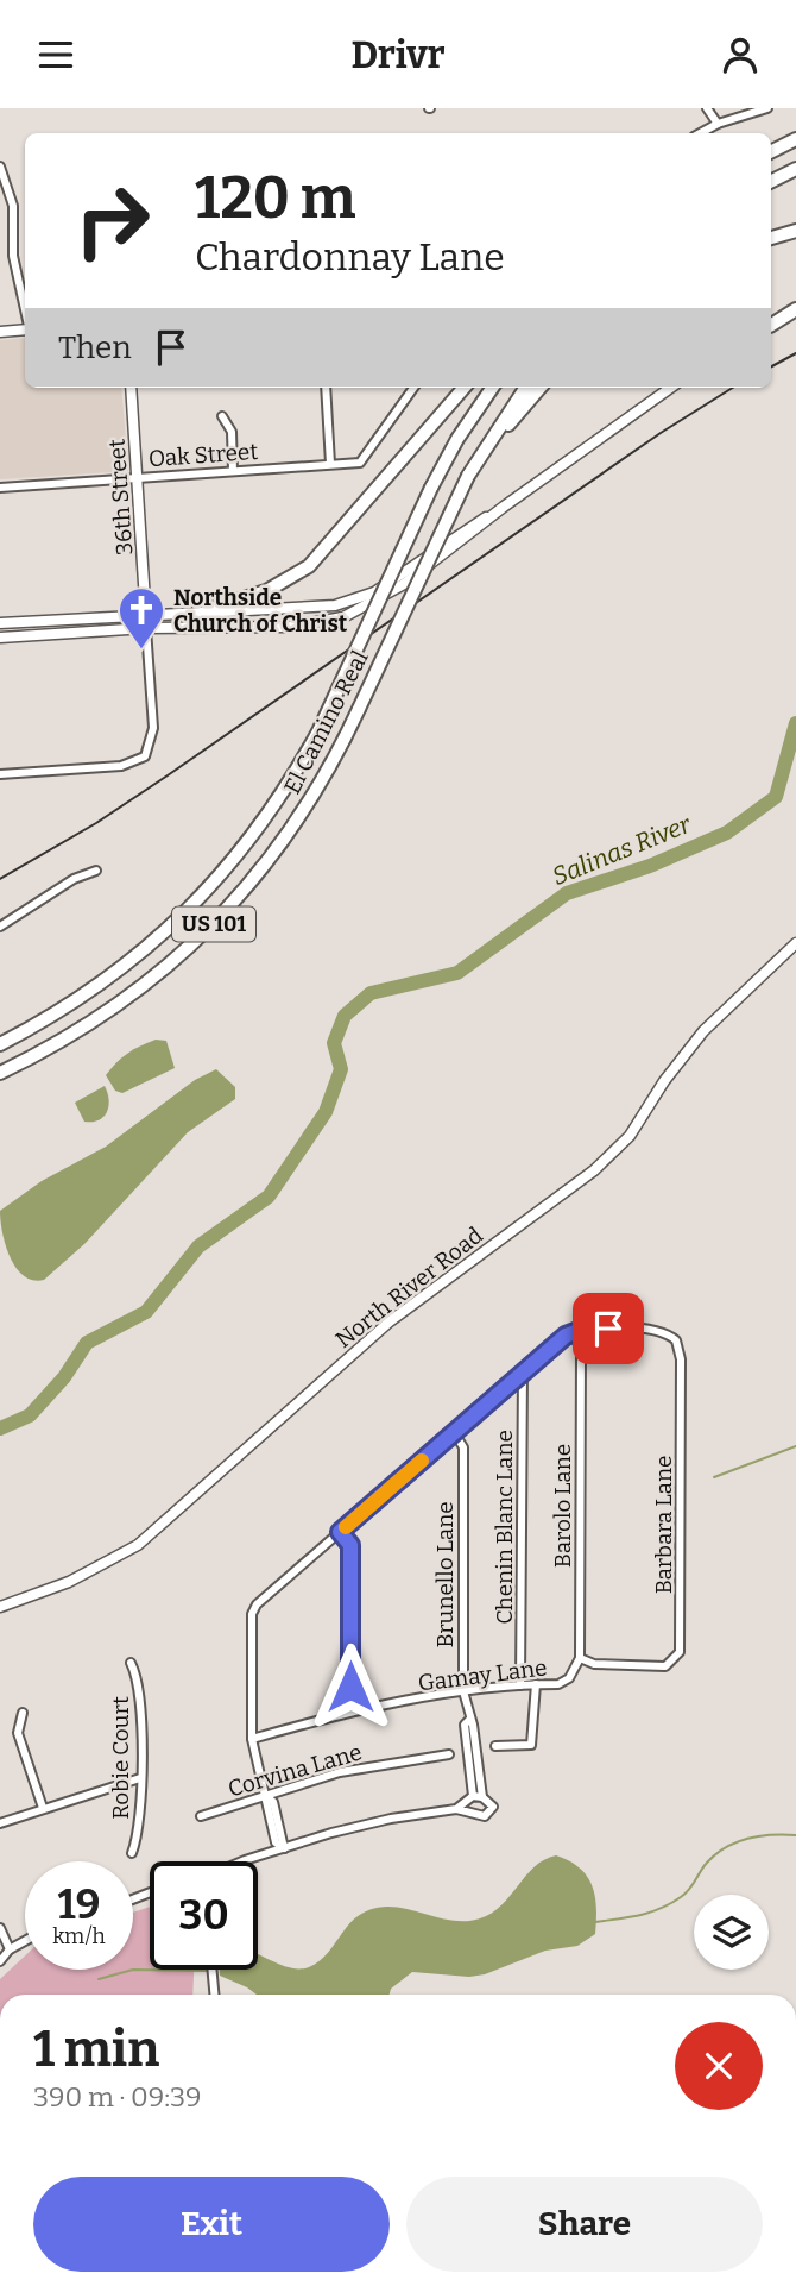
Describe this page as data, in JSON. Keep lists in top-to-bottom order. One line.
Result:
{"streets":{"highway":["El Camino Real","US 101"],"main road":["36th Street","North River Road"],"street":["Oak Street","Barolo Lane","Barbara Lane","Chenin Blanc Lane","Brunello Lane","Gamay Lane","Robie Court","Corvina Lane"]},"crossings":[["Oak Street","36th Street"],["Barolo Lane","Barbara Lane"],["Barolo Lane","Gamay Lane"],["Chenin Blanc Lane","Gamay Lane"],["Brunello Lane","Gamay Lane"]],"water":["Salinas River"],"places":{"church":["Northside Church of Christ"]},"page":{"header":"Drivr","turn":["120 m","Chardonnay Lane"],"then":"Then","speed":"19 km/h","limit":"30","heading":["1 min","390 m · 09:39"],"buttons":["Exit","Share"]}}
